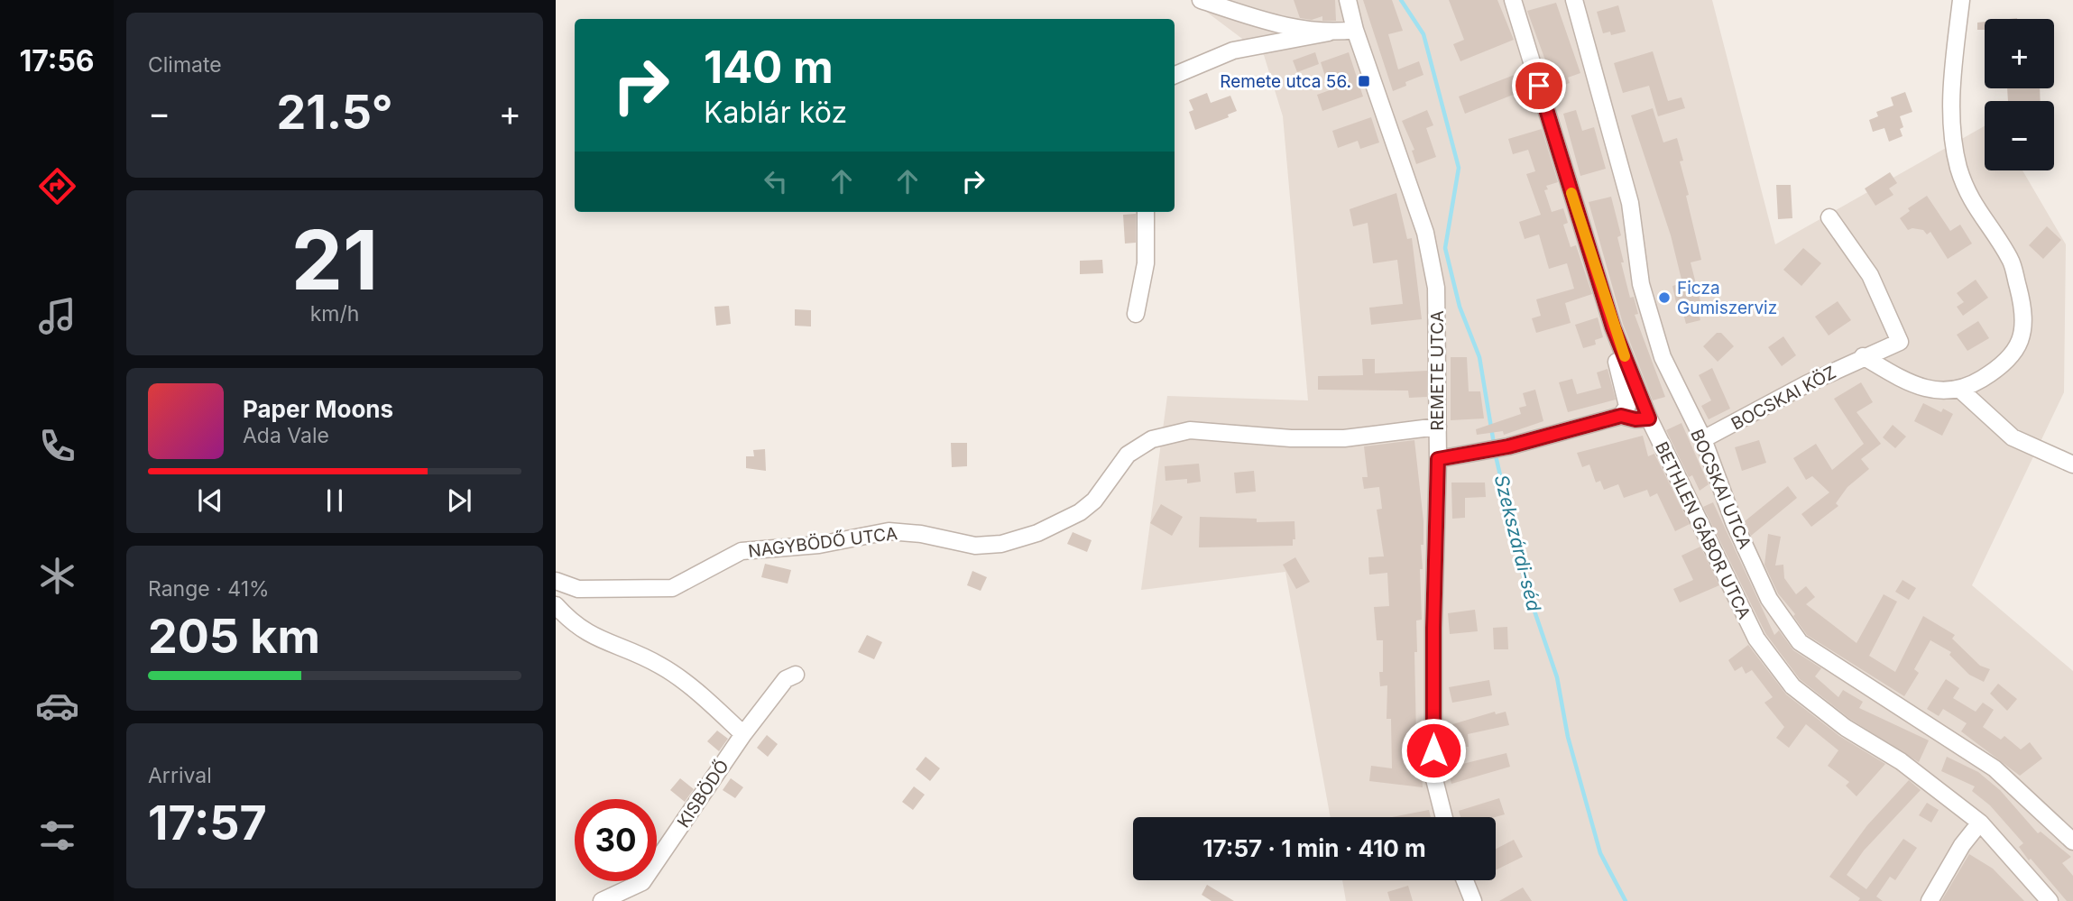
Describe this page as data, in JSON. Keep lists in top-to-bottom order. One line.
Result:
{"streets":{"street":["REMETE UTCA","BOCSKAI KÖZ","BOCSKAI UTCA","BETHLEN GÁBOR UTCA","NAGYBÖDŐ UTCA","KISBÖDŐ"]},"crossings":[["REMETE UTCA","NAGYBÖDŐ UTCA"],["BOCSKAI KÖZ","BOCSKAI UTCA"]],"water":["Szekszárdi-séd"],"places":{"transit":["Remete utca 56."],"other":["Ficza Gumiszerviz"]},"page":{"tabs":"17:56","tile":["Climate",["21","km/h"],["Range · 41%","205 km"],["Arrival","17:57"]],"map_buttons":["+","−"],"turn":["140 m","Kablár köz"],"heat":["−","21.5°","+"],"song":["Paper Moons","Ada Vale"],"limit":"30","trip":"17:57 · 1 min · 410 m"}}
